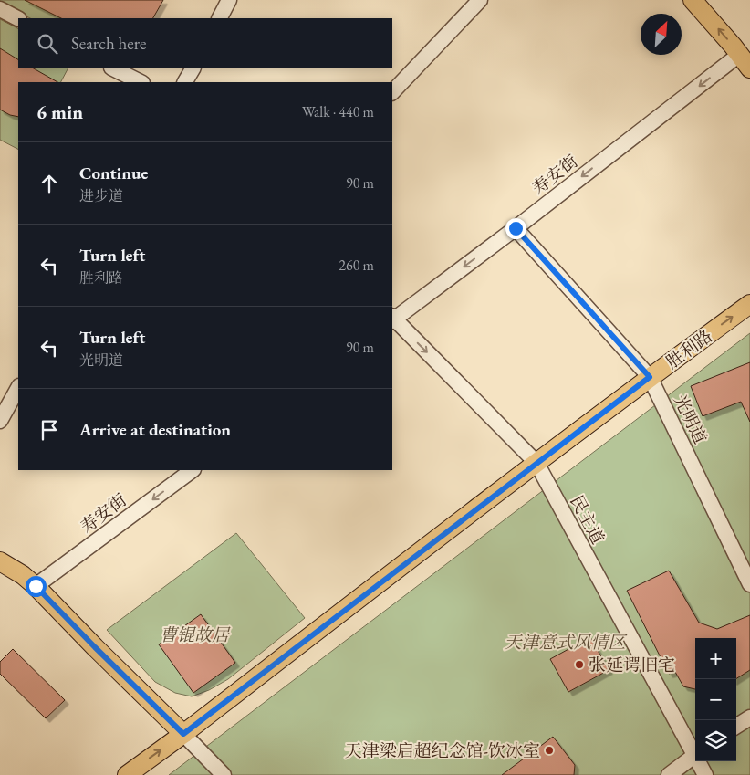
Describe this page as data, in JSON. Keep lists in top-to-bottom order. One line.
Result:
{"streets":{"main road":["胜利路"],"street":["寿安街","光明道","民主道"]},"crossings":[["寿安街","光明道"],["寿安街","民主道"],["胜利路","光明道"],["胜利路","民主道"]],"one_way":["寿安街","民主道"],"parks":["曹锟故居","天津意式风情区"],"places":["张延谔旧宅","天津梁启超纪念馆-饮冰室"],"north":"top right","page":{"search":"Search here","heading":["6 min","Walk · 440 m"],"list":[["Continue","进步道","90 m"],["Turn left","胜利路","260 m"],["Turn left","光明道","90 m"],"Arrive at destination"],"map_buttons":["+","−"]}}
